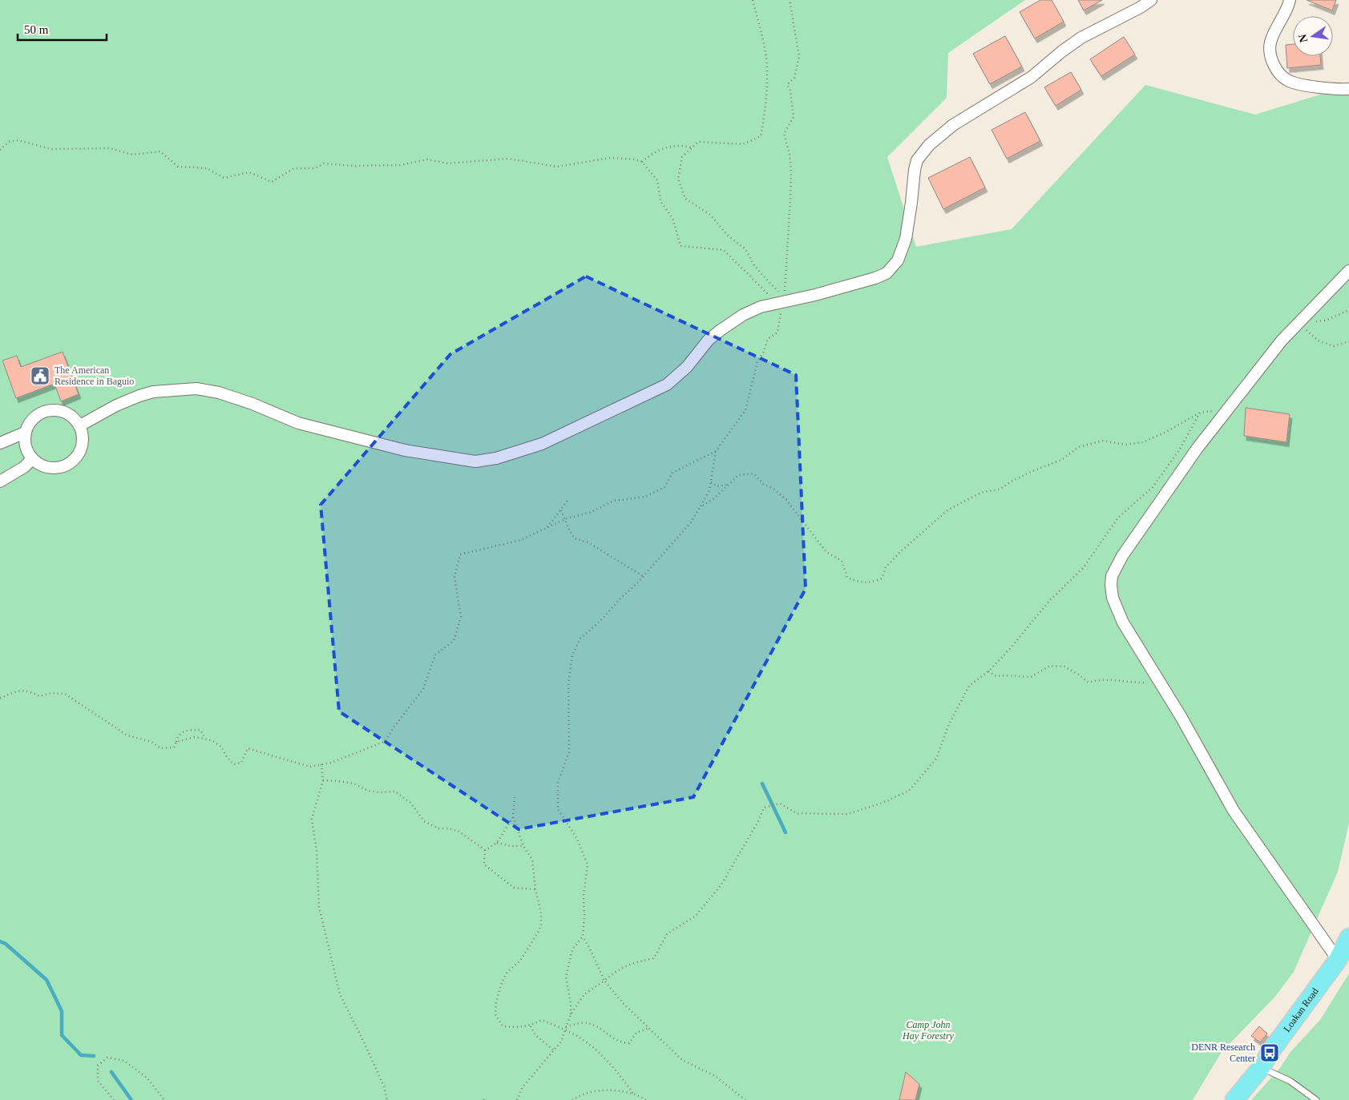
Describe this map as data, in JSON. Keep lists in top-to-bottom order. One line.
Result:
{"streets":{"main road":["Loakan Road"]},"parks":["Camp John Hay Forestry"],"places":{"public building":["The American Residence in Baguio"],"bus stop":["DENR Research Center"]},"scale_bar":"50 m","north":"left"}
